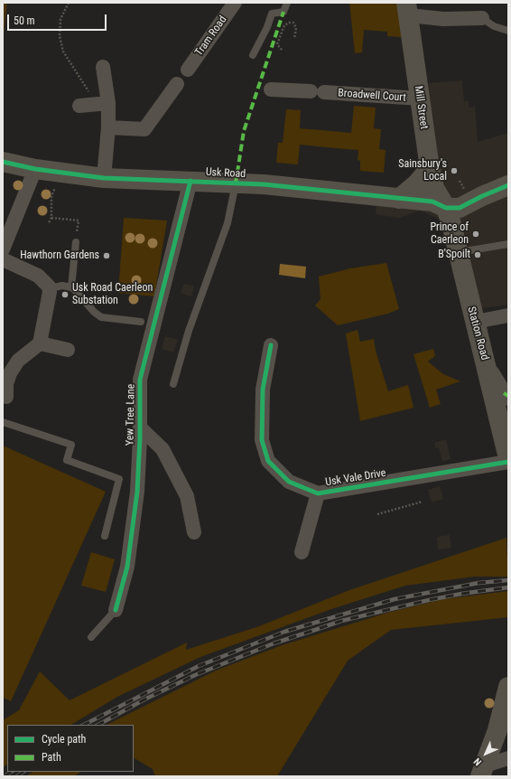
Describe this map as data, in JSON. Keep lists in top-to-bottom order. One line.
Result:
{"streets":{"street":["Tram Road","Broadwell Court","Mill Street","Usk Road","Station Road","Yew Tree Lane","Usk Vale Drive"]},"crossings":[["Broadwell Court","Mill Street"],["Mill Street","Usk Road"],["Mill Street","Station Road"],["Usk Road","Station Road"],["Usk Road","Yew Tree Lane"]],"places":["Sainsbury's Local","Prince of Caerleon","B'Spoilt","Hawthorn Gardens","Usk Road Caerleon Substation"],"legend":["Cycle path","Path"],"scale_bar":"50 m","north":"bottom left"}
